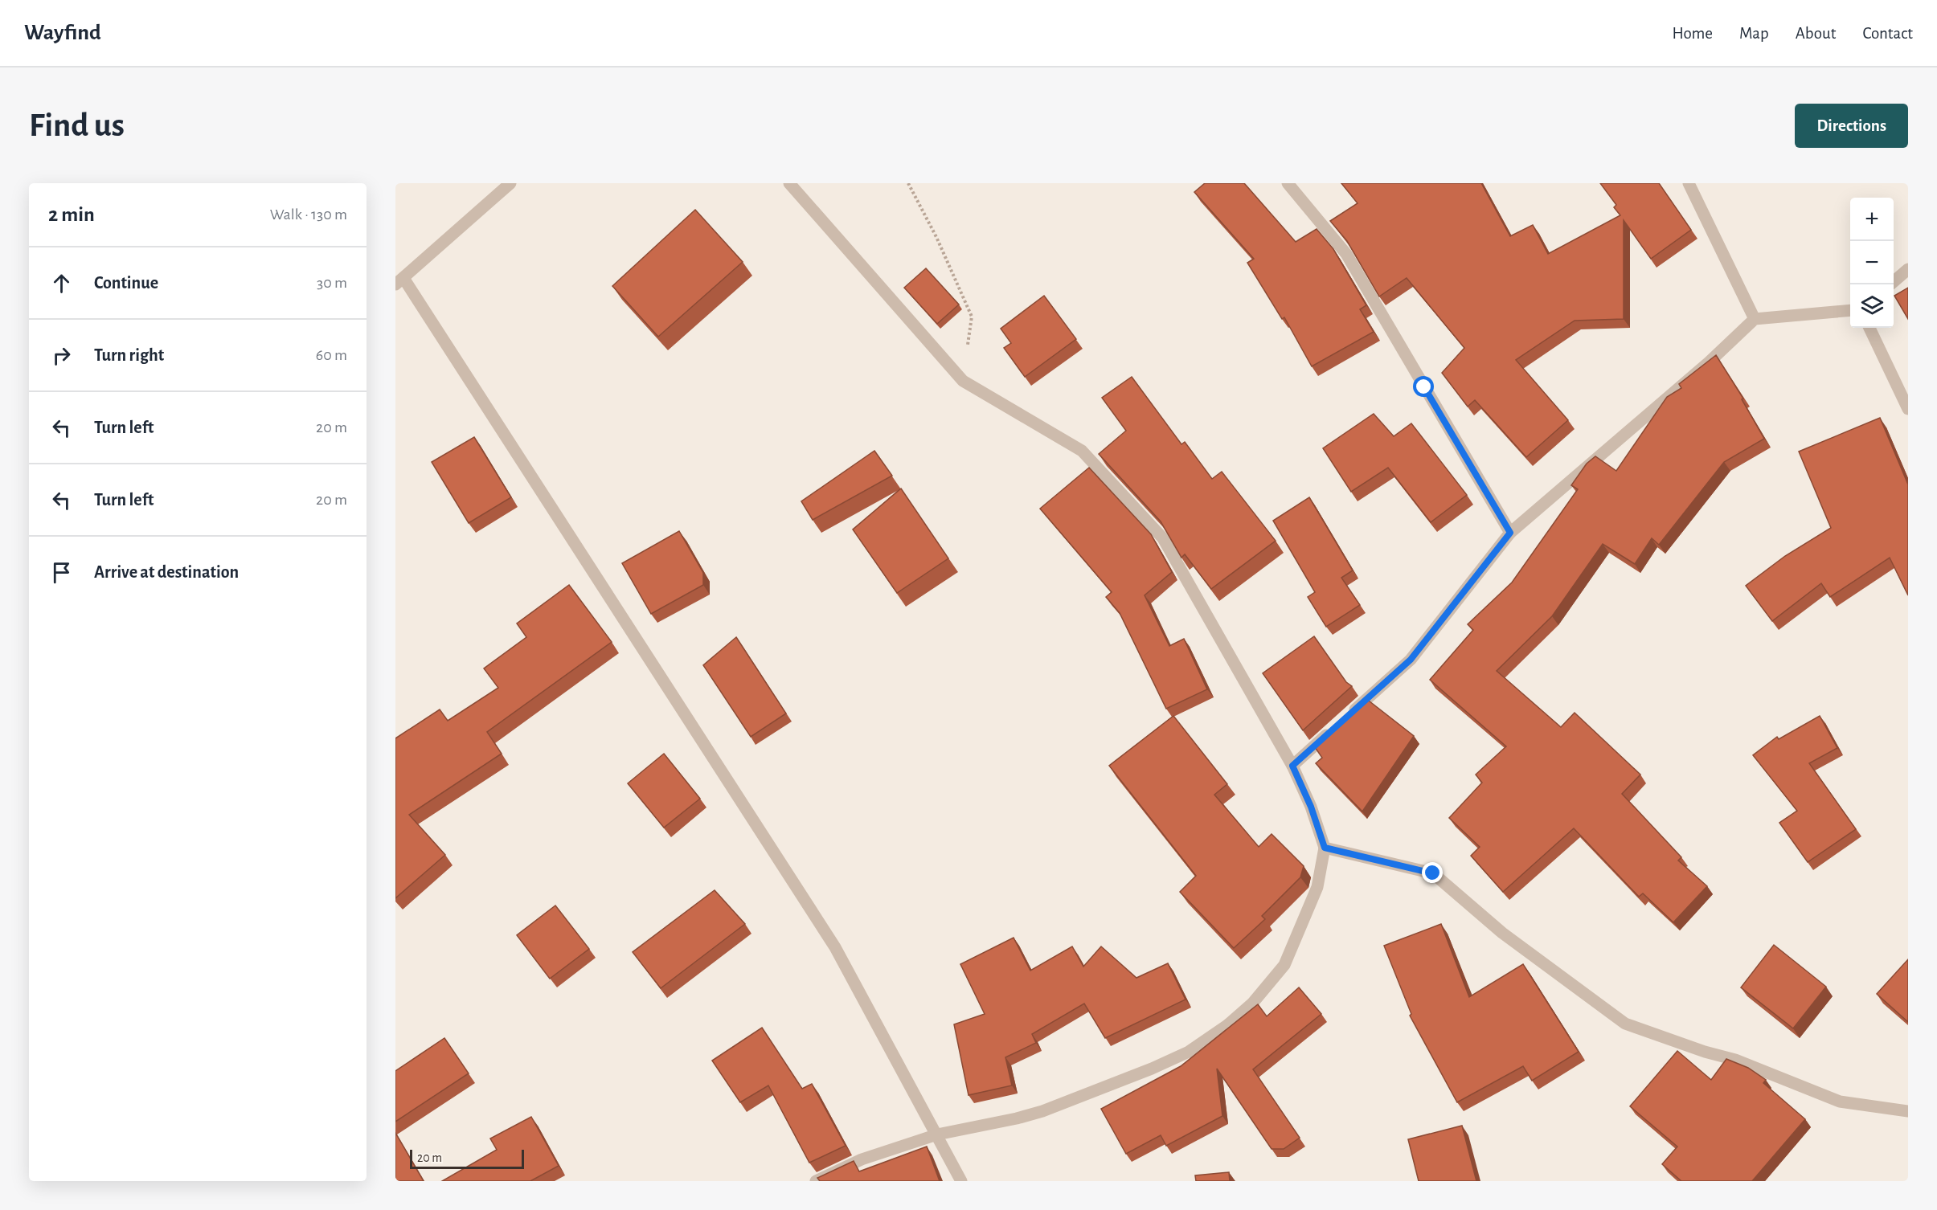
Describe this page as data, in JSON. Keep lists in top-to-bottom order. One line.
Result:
{"scale_bar":"20 m","page":{"header":"Wayfind","nav":["Home","Map","About","Contact"],"buttons":"Directions","title":"Find us","heading":["2 min","Walk · 130 m"],"map_buttons":["+","−"],"list":[["Continue","30 m"],["Turn right","60 m"],["Turn left","20 m"],["Turn left","20 m"],"Arrive at destination"],"scale":"20 m"}}
